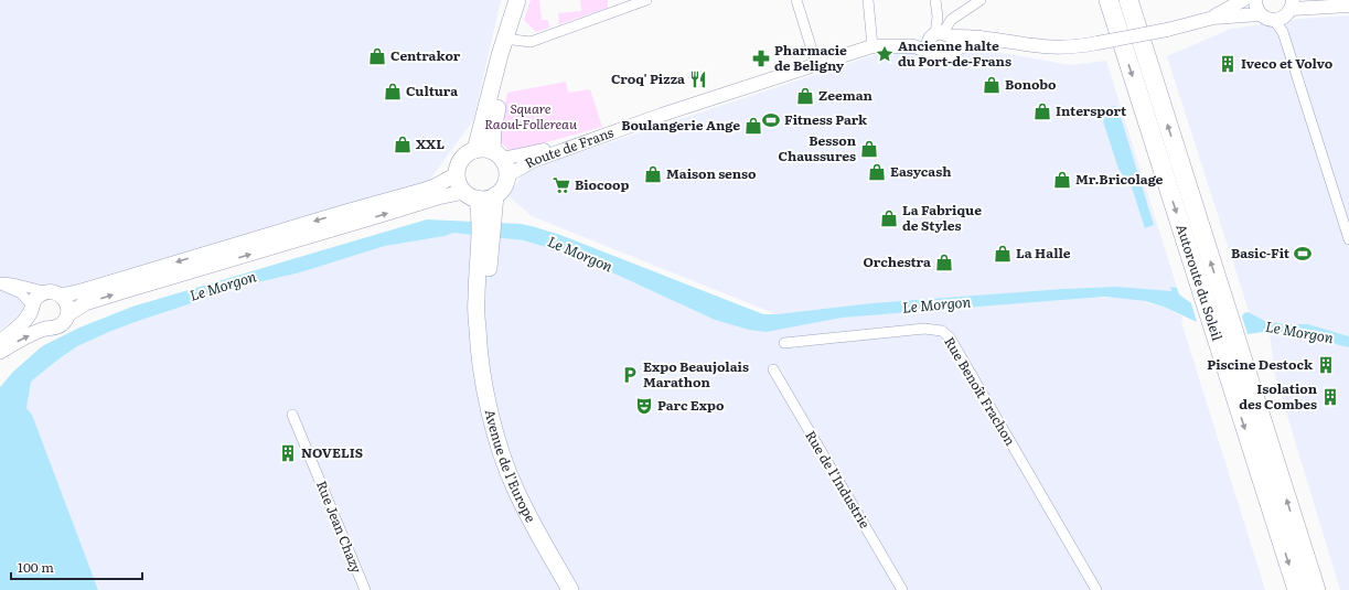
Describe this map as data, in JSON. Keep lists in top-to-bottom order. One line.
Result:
{"streets":{"highway":["Autoroute du Soleil"],"main road":["Avenue de l'Europe"],"street":["Route de Frans","Rue Benoît Frachon","Rue de l'Industrie","Rue Jean Chazy"]},"crossings":[["Route de Frans","Avenue de l'Europe"]],"water":["Le Morgon"],"parks":["Square Raoul-Follereau"],"places":{"place":["Ancienne halte du Port-de-Frans"],"shop":["Centrakor","Bonobo","Cultura","Zeeman","Intersport","Boulangerie Ange","XXL","Besson Chaussures","Easycash","Maison senso","Mr.Bricolage","La Fabrique de Styles","La Halle","Orchestra"],"pharmacy":["Pharmacie de Beligny"],"building":["Iveco et Volvo","Piscine Destock","Isolation des Combes","NOVELIS"],"restaurant":["Croq' Pizza"],"sports":["Fitness Park","Basic-Fit"],"supermarket":["Biocoop"],"parking":["Expo Beaujolais Marathon"],"theatre":["Parc Expo"]},"scale_bar":"100 m"}
